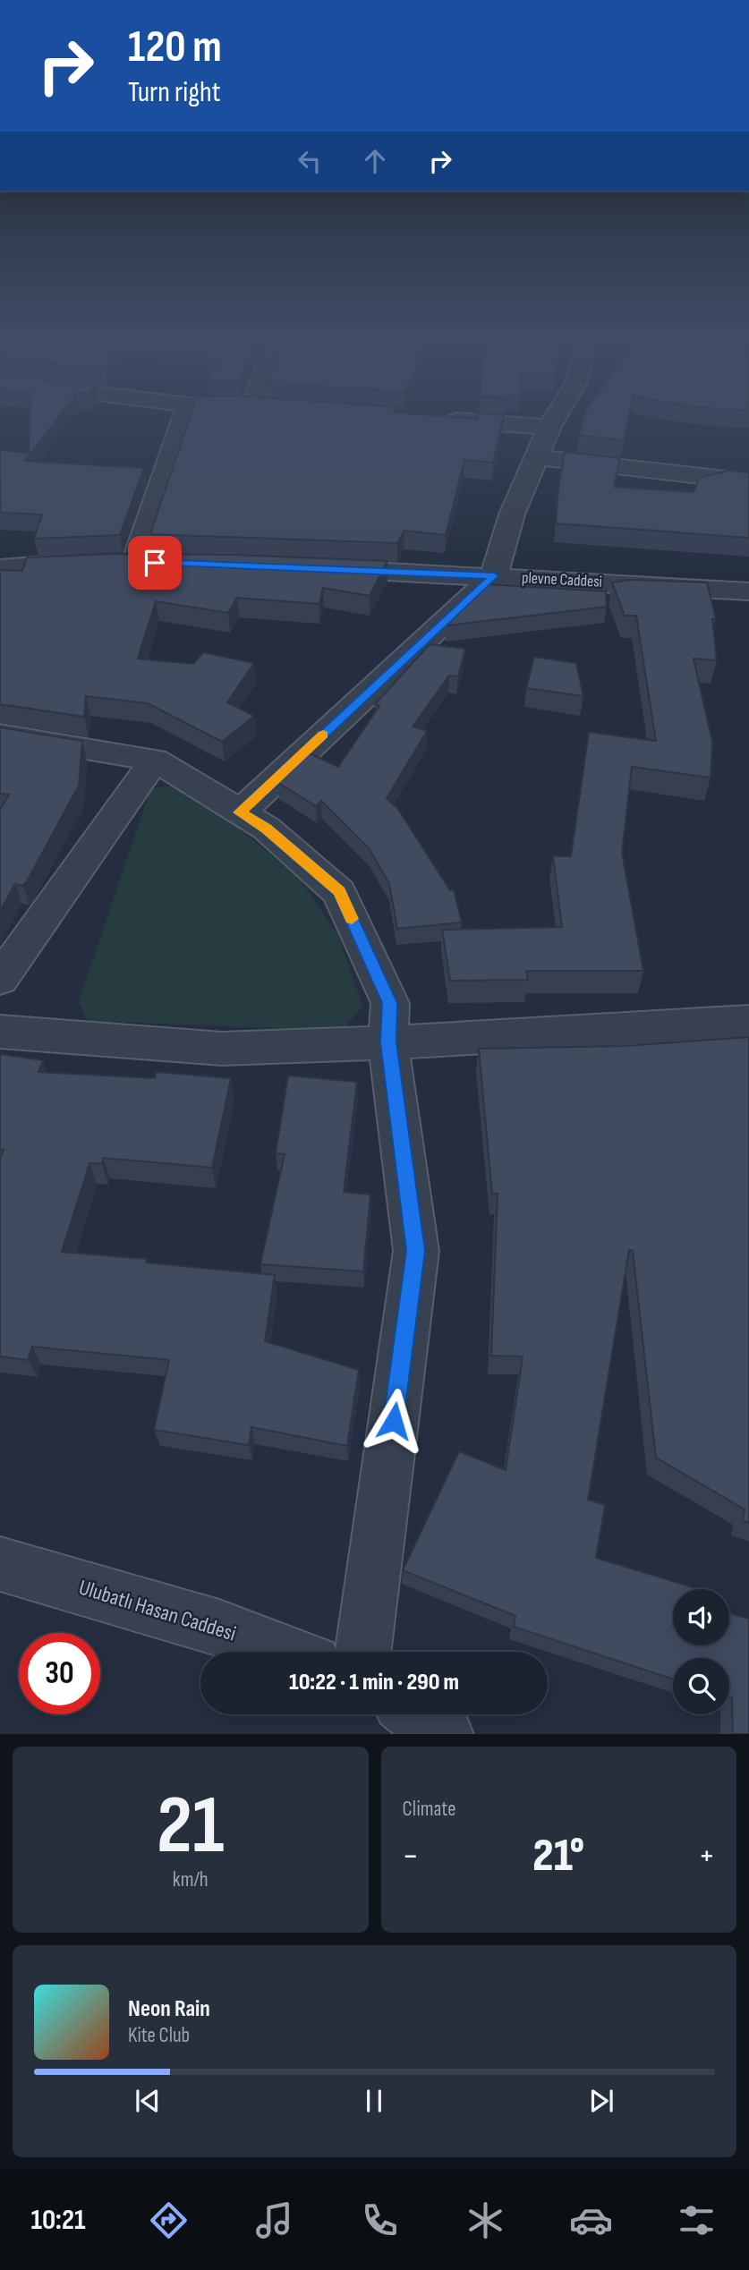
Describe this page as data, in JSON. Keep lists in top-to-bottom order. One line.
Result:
{"streets":{"street":["plevne Caddesi","Ulubatlı Hasan Caddesi"]},"page":{"turn":["120 m","Turn right"],"limit":"30","trip":"10:22 · 1 min · 290 m","tile":[["21","km/h"],"Climate"],"heat":["−","21°","+"],"song":["Neon Rain","Kite Club"],"tabs":"10:21"}}
